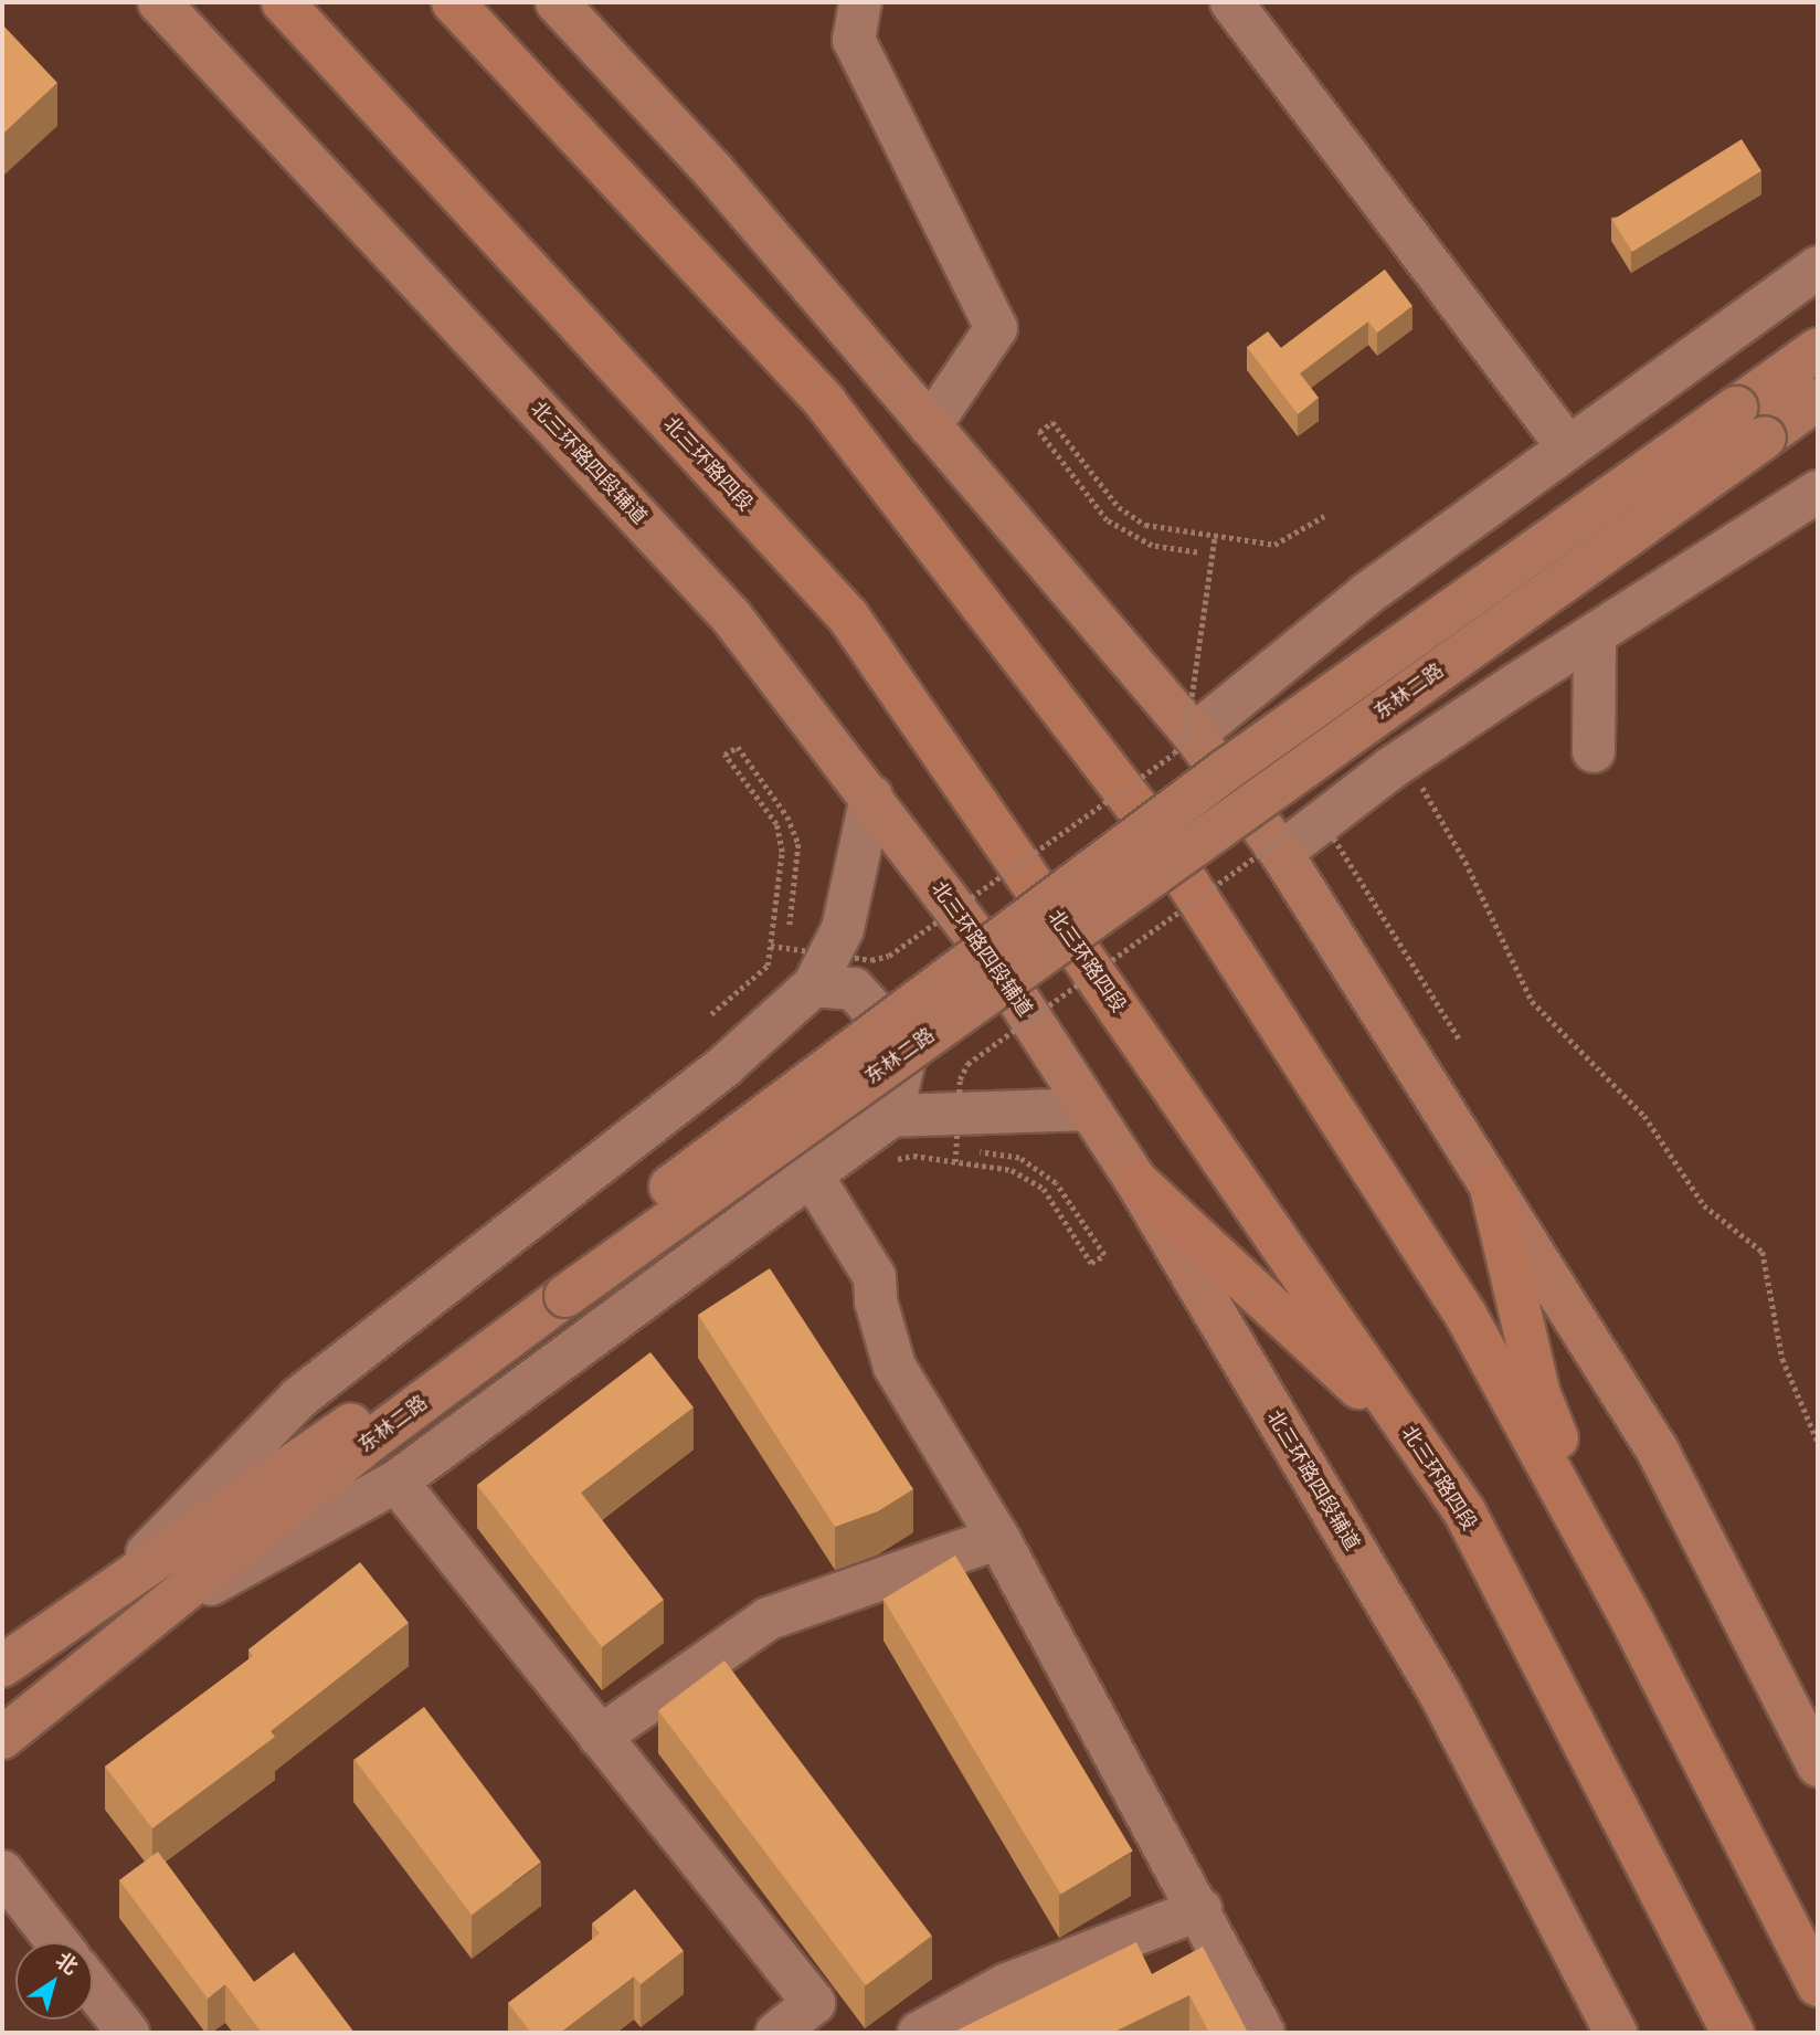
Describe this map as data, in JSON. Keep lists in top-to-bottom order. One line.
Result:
{"streets":{"highway":["北三环路四段"],"main road":["北三环路四段辅道","东林二路"]},"north":"top right"}
